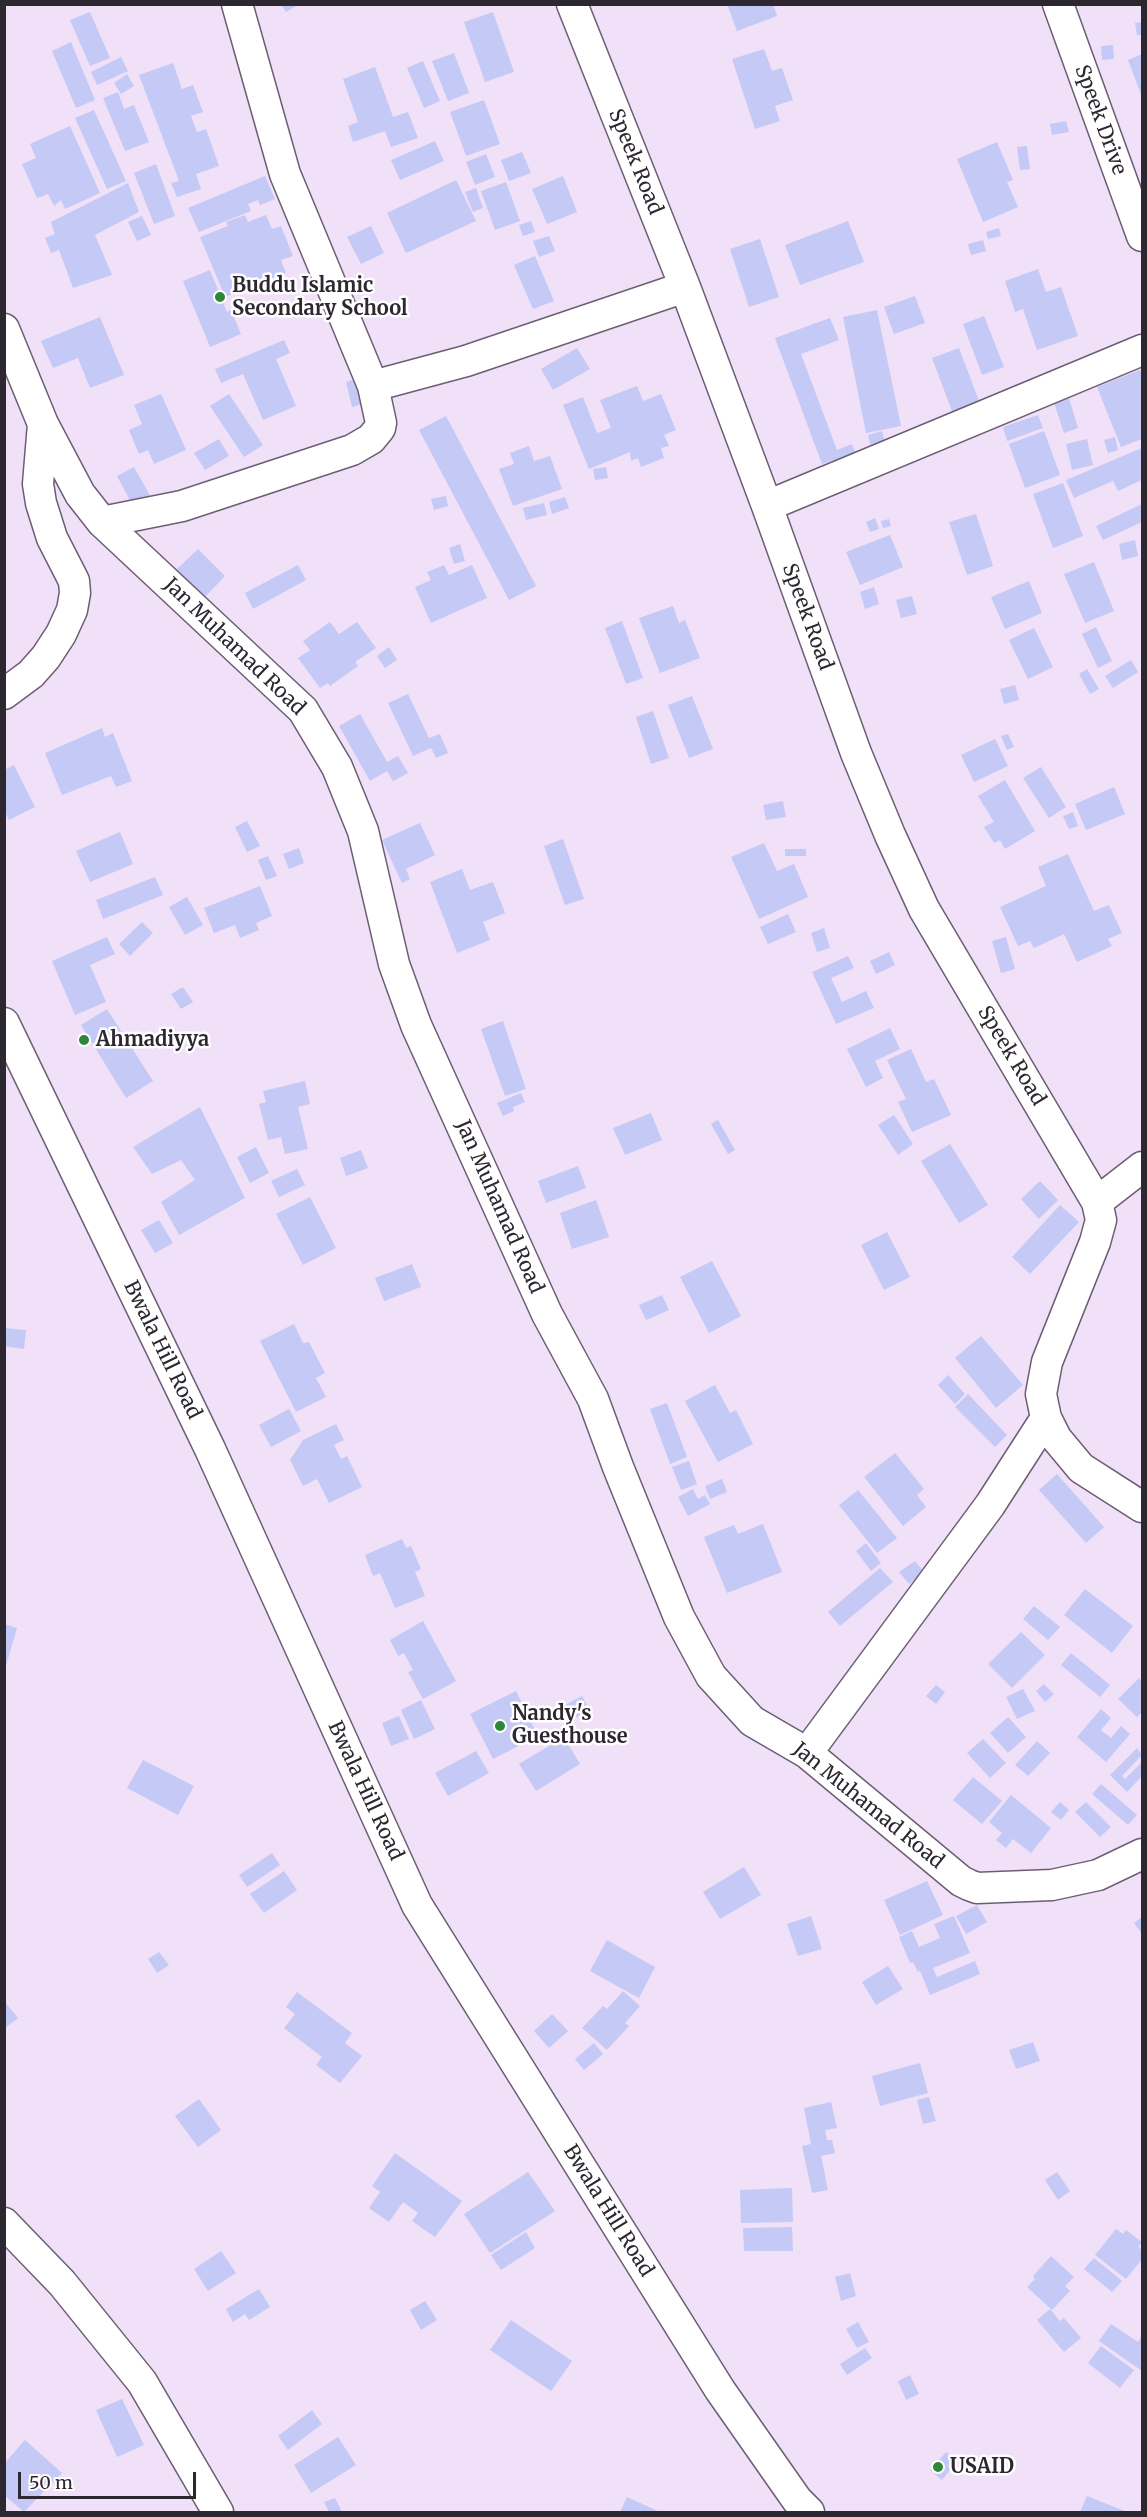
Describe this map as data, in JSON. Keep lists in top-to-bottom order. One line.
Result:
{"streets":{"street":["Speek Drive","Speek Road","Jan Muhamad Road","Bwala Hill Road"]},"places":["Buddu Islamic Secondary School","Ahmadiyya","Nandy's Guesthouse","USAID"],"scale_bar":"50 m"}
